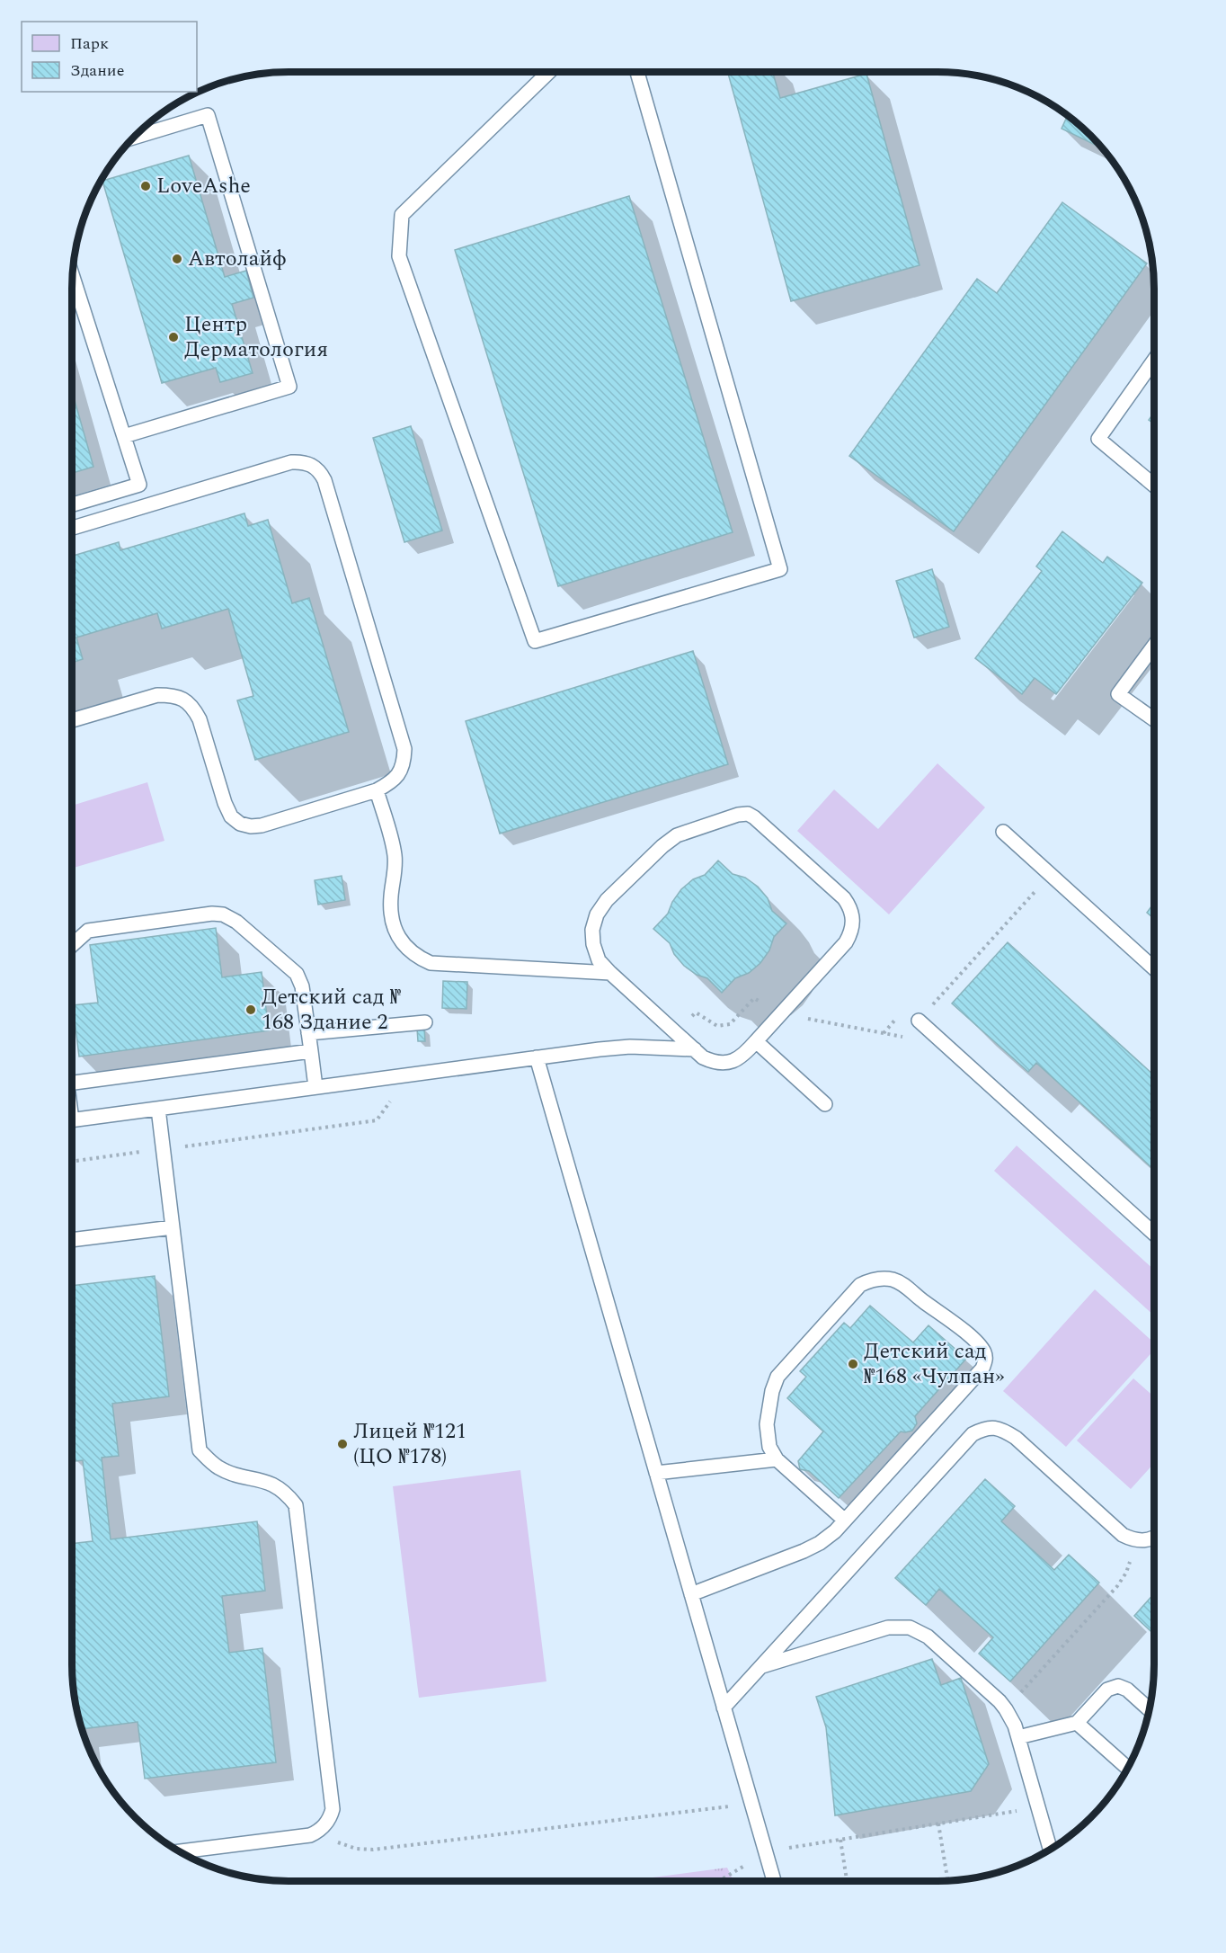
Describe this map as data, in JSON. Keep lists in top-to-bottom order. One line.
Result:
{"places":["LoveAshe","Автолайф","Центр Дерматология","Детский сад № 168 Здание 2","Детский сад №168 «Чулпан»","Лицей №121 (ЦО №178)"],"legend":["Парк","Здание"]}
